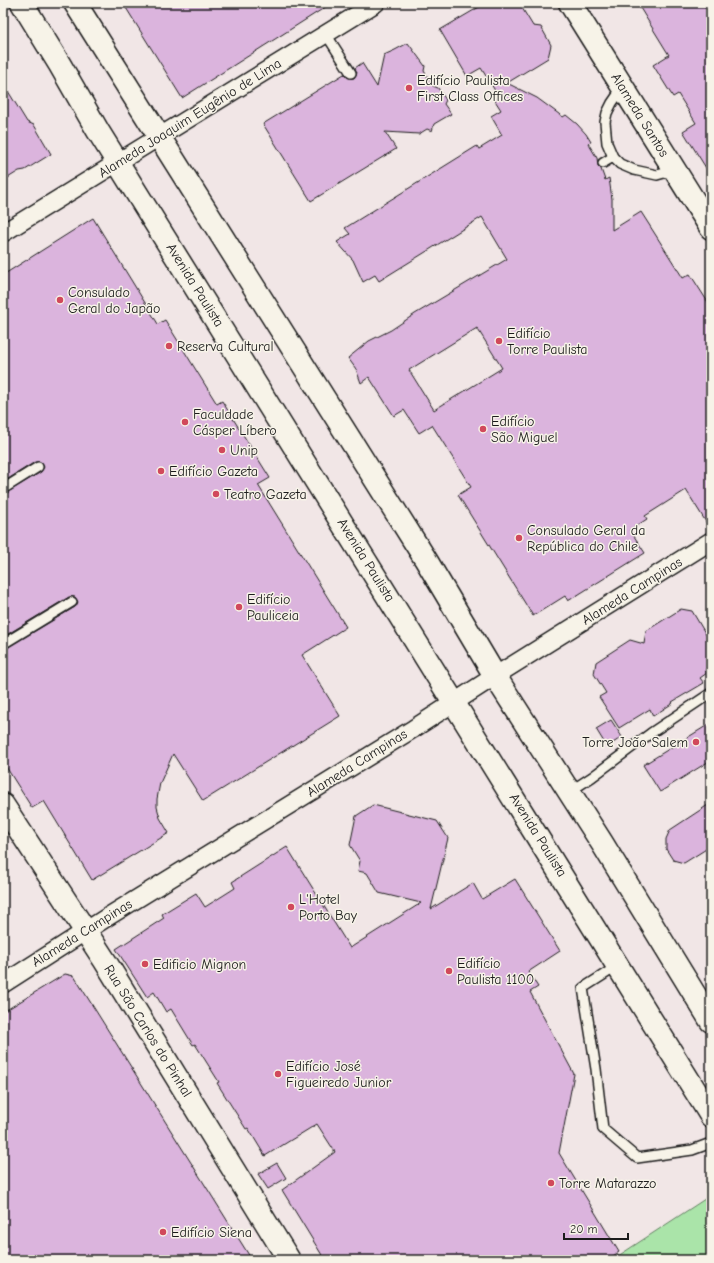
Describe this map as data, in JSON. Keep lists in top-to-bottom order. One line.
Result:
{"streets":{"main road":["Alameda Santos","Avenida Paulista","Rua São Carlos do Pinhal"],"street":["Alameda Joaquim Eugênio de Lima","Alameda Campinas"]},"crossings":[["Alameda Joaquim Eugênio de Lima","Avenida Paulista"],["Avenida Paulista","Alameda Campinas"],["Alameda Campinas","Rua São Carlos do Pinhal"]],"places":["Edifício Paulista First Class Offices","Consulado Geral do Japão","Edifício Torre Paulista","Reserva Cultural","Faculdade Cásper Líbero","Edifício São Miguel","Unip","Edifício Gazeta","Teatro Gazeta","Consulado Geral da República do Chile","Edifício Pauliceia","Torre João Salem","L'Hotel Porto Bay","Edificio Mignon","Edifício Paulista 1100","Edifício José Figueiredo Junior","Torre Matarazzo","Edifício Siena"],"scale_bar":"20 m"}
